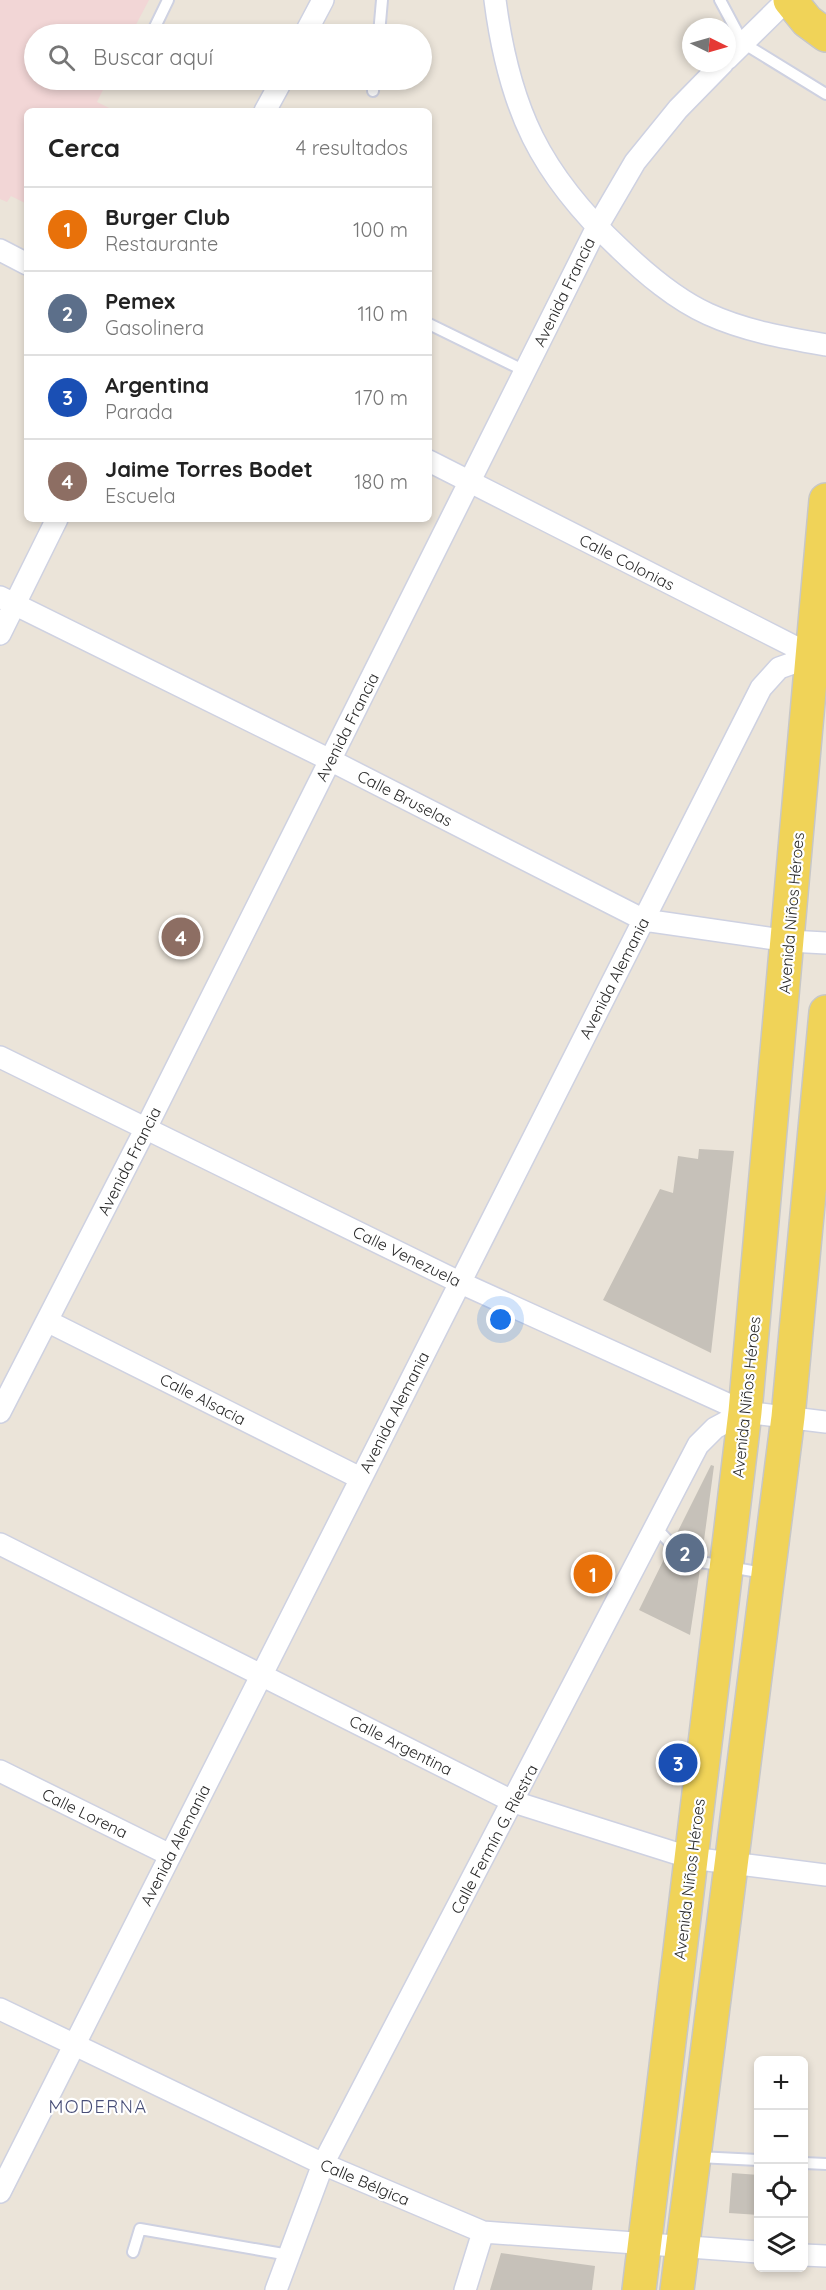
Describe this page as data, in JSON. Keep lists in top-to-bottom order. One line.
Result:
{"streets":{"main road":["Avenida Niños Héroes"],"street":["Avenida Francia","Calle Colonias","Calle Bruselas","Avenida Alemania","Calle Venezuela","Calle Alsacia","Calle Argentina","Calle Lorena","Calle Fermín G. Riestra","Calle Bélgica"]},"crossings":[["Avenida Francia","Calle Colonias"],["Avenida Francia","Calle Bruselas"],["Avenida Francia","Calle Venezuela"],["Avenida Francia","Calle Alsacia"],["Calle Colonias","Avenida Niños Héroes"],["Calle Colonias","Avenida Alemania"],["Calle Bruselas","Avenida Niños Héroes"],["Calle Bruselas","Avenida Alemania"],["Avenida Niños Héroes","Avenida Alemania"],["Avenida Niños Héroes","Calle Venezuela"],["Avenida Niños Héroes","Calle Argentina"],["Avenida Niños Héroes","Calle Fermín G. Riestra"],["Avenida Niños Héroes","Calle Bélgica"],["Avenida Alemania","Calle Venezuela"],["Avenida Alemania","Calle Alsacia"],["Avenida Alemania","Calle Argentina"],["Avenida Alemania","Calle Lorena"],["Avenida Alemania","Calle Bélgica"],["Calle Venezuela","Calle Fermín G. Riestra"],["Calle Argentina","Calle Fermín G. Riestra"],["Calle Fermín G. Riestra","Calle Bélgica"]],"districts":["MODERNA"],"north":"right","page":{"search":"Buscar aquí","heading":["Cerca","4 resultados"],"list":[{"mark":"1","name":"Burger Club","note":"Restaurante","value":"100 m"},{"mark":"2","name":"Pemex","note":"Gasolinera","value":"110 m"},{"mark":"3","name":"Argentina","note":"Parada","value":"170 m"},{"mark":"4","name":"Jaime Torres Bodet","note":"Escuela","value":"180 m"}],"pins":["4","2","1","3"],"map_buttons":["+","−"]}}
